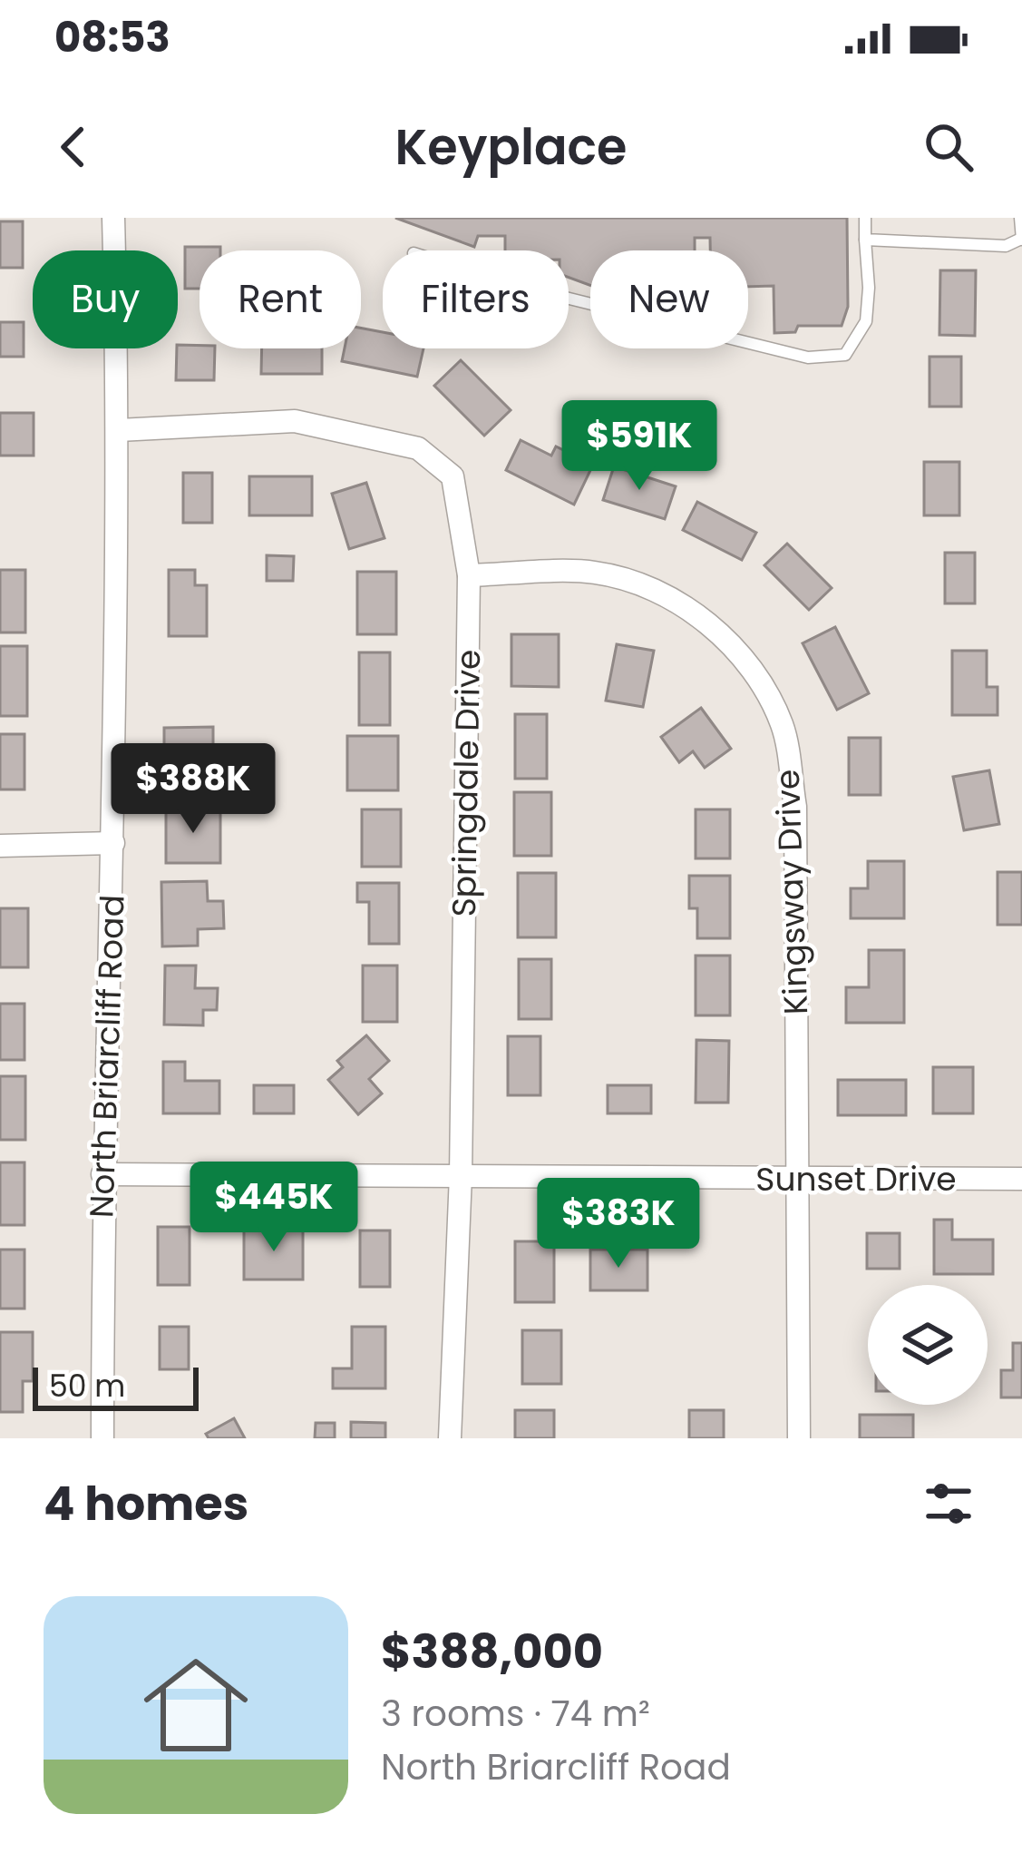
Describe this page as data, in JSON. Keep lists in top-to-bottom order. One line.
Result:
{"streets":{"street":["Springdale Drive","Kingsway Drive","North Briarcliff Road","Sunset Drive"]},"crossings":[["Springdale Drive","Kingsway Drive"],["Springdale Drive","North Briarcliff Road"],["Springdale Drive","Sunset Drive"],["Kingsway Drive","Sunset Drive"],["North Briarcliff Road","Sunset Drive"]],"scale_bar":"50 m","page":{"status":"08:53","header":"Keyplace","chip":["Buy","Rent","Filters","New"],"price":["$591K","$388K","$445K","$383K"],"scale":"50 m","heading":"4 homes","list":[{"name":"$388,000","note":"3 rooms · 74 m² · North Briarcliff Road"}]}}
